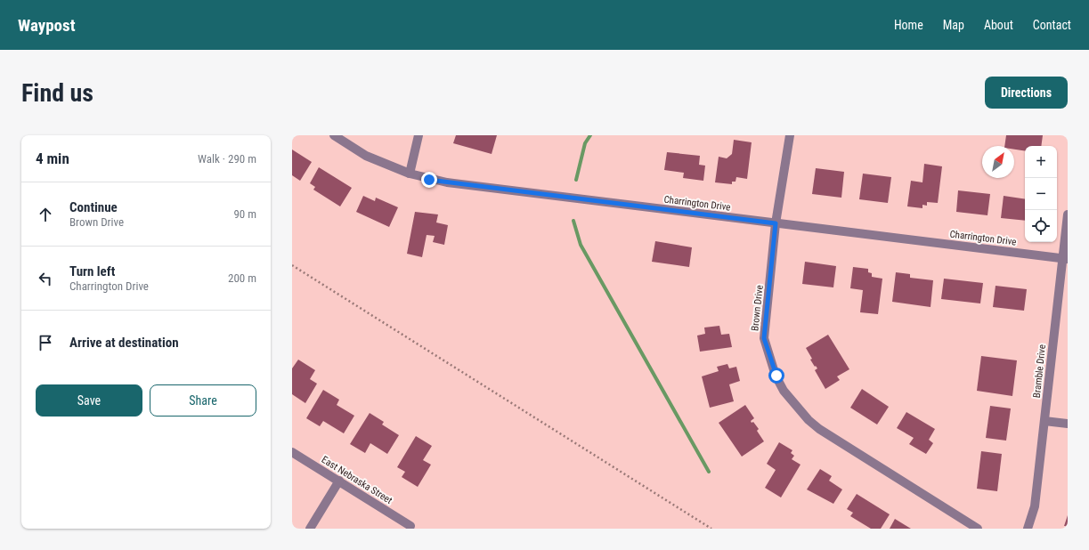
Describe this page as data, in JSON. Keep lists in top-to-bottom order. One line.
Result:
{"streets":{"street":["Charrington Drive","Brown Drive","Bramble Drive","East Nebraska Street"]},"crossings":[["Charrington Drive","Brown Drive"],["Charrington Drive","Bramble Drive"]],"north":"top right","page":{"header":"Waypost","nav":["Home","Map","About","Contact"],"buttons":["Directions",["Save","Share"]],"title":"Find us","heading":["4 min","Walk · 290 m"],"map_buttons":["+","−"],"list":[["Continue","Brown Drive","90 m"],["Turn left","Charrington Drive","200 m"],"Arrive at destination"]}}
